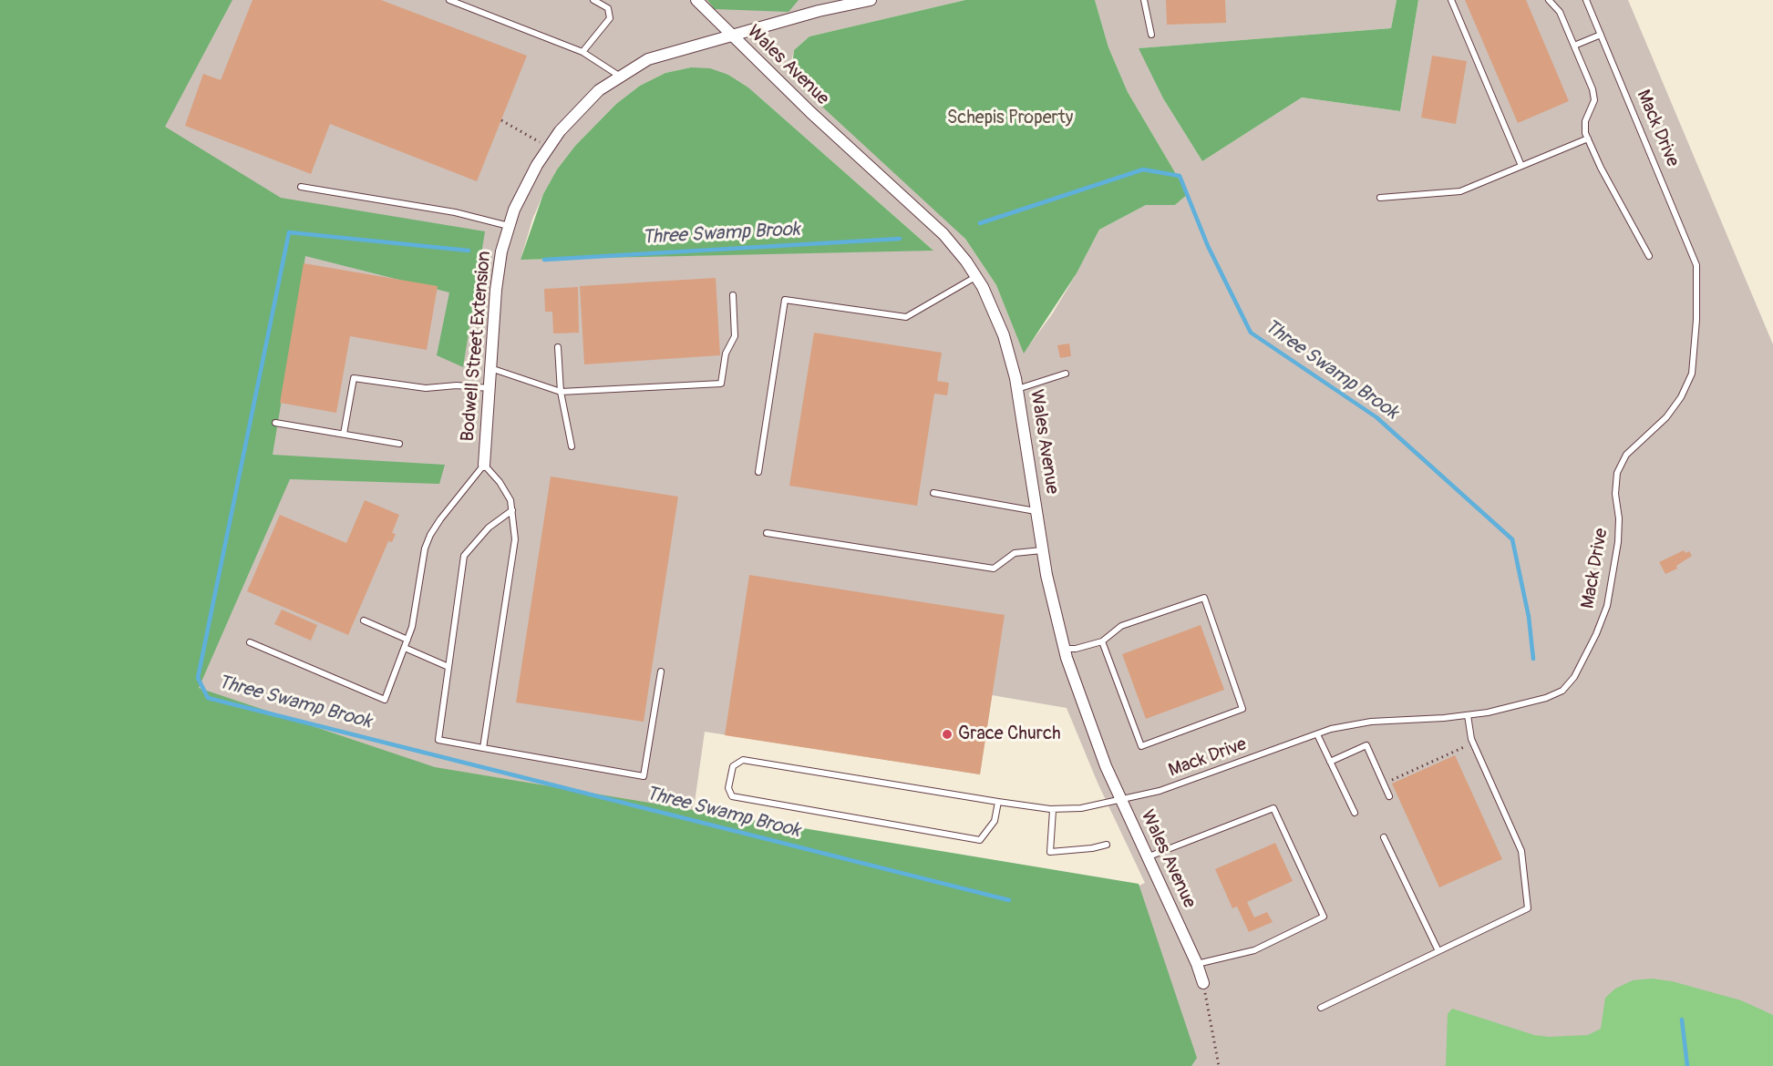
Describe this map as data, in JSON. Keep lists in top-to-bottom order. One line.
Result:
{"streets":{"street":["Wales Avenue","Bodwell Street Extension"],"lane":["Mack Drive"]},"crossings":[["Wales Avenue","Mack Drive"],["Wales Avenue","Bodwell Street Extension"]],"water":["Three Swamp Brook"],"parks":["Schepis Property"],"places":["Grace Church"]}
